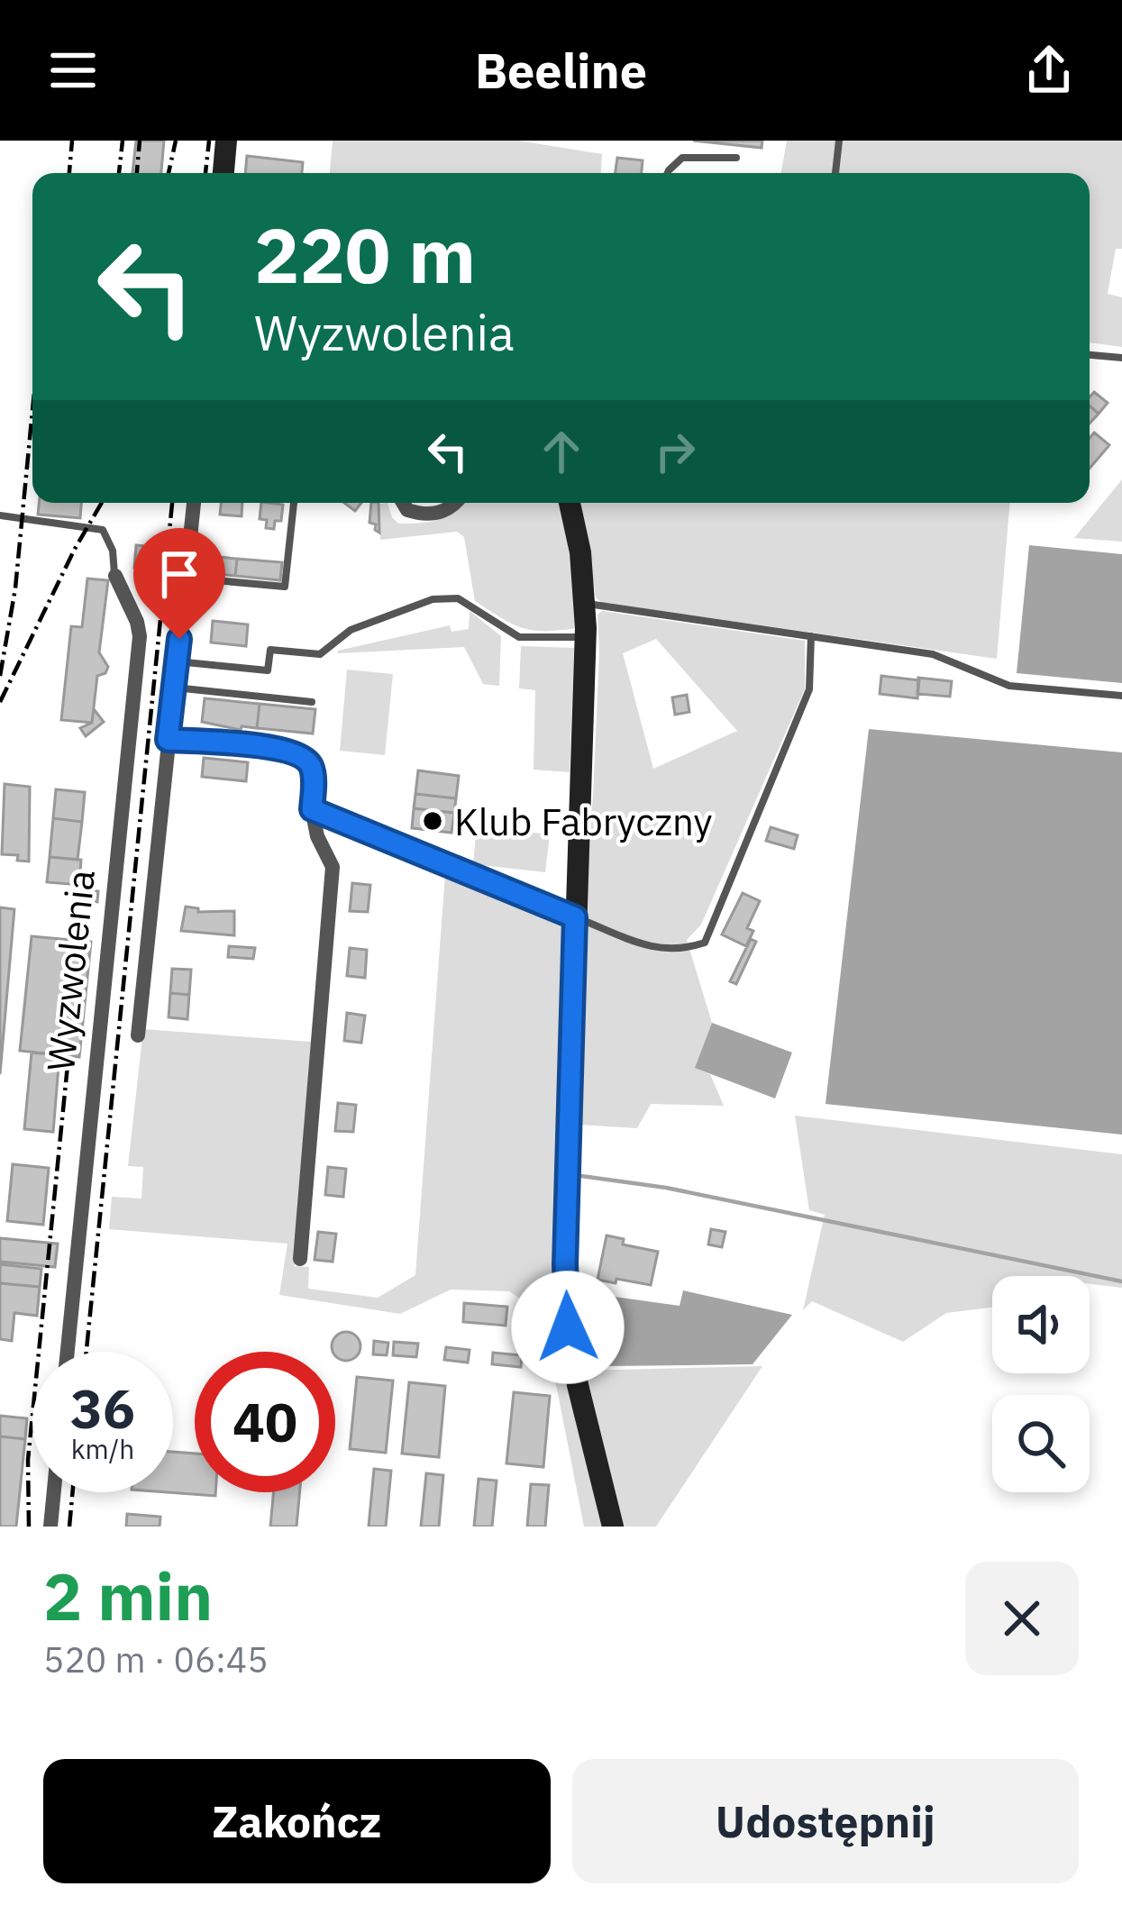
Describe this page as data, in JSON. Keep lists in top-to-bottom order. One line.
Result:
{"streets":{"street":["Wyzwolenia"]},"places":["Klub Fabryczny"],"page":{"header":"Beeline","turn":["220 m","Wyzwolenia"],"speed":"36 km/h","limit":"40","heading":["2 min","520 m · 06:45"],"buttons":["Zakończ","Udostępnij"]}}
